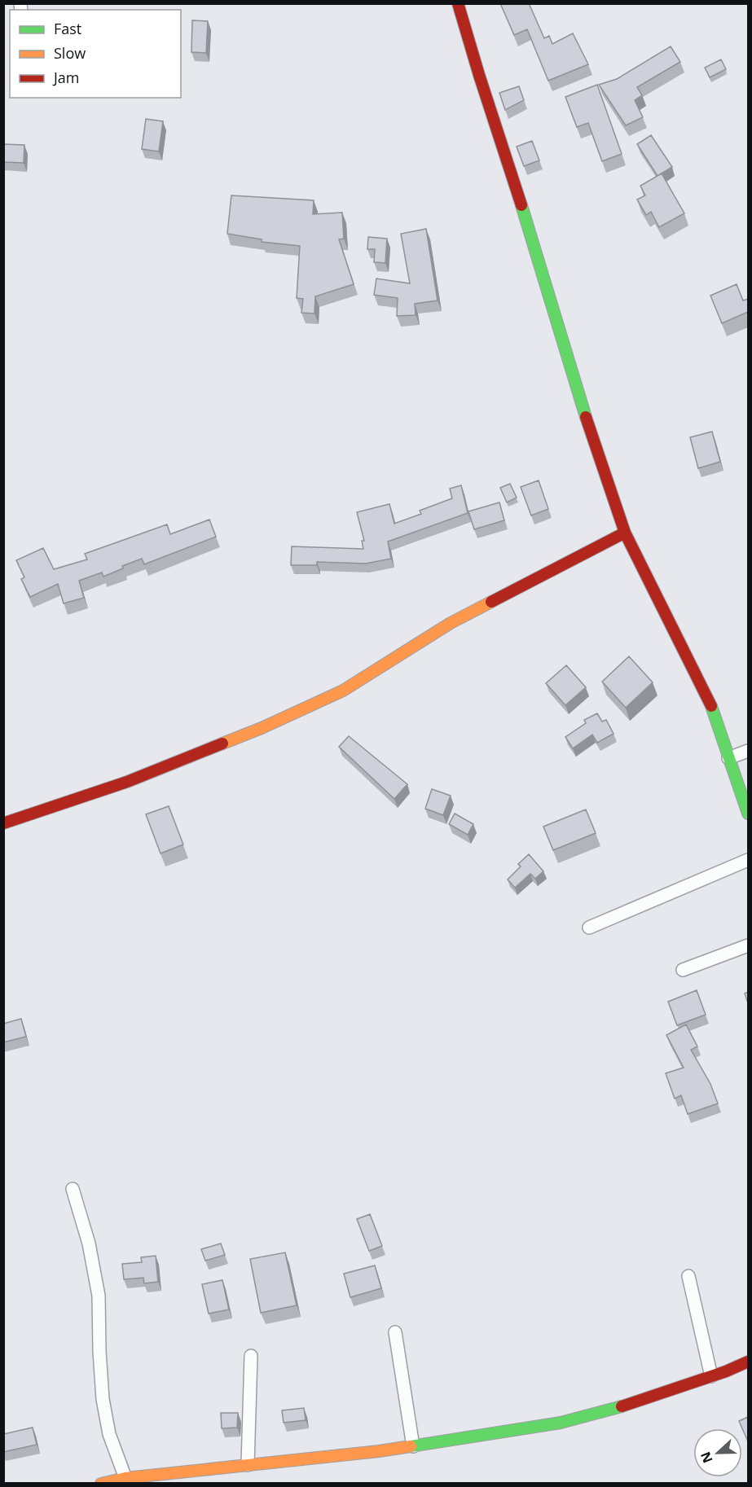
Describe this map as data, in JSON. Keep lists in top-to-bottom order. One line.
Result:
{"legend":["Fast","Slow","Jam"],"north":"left"}
